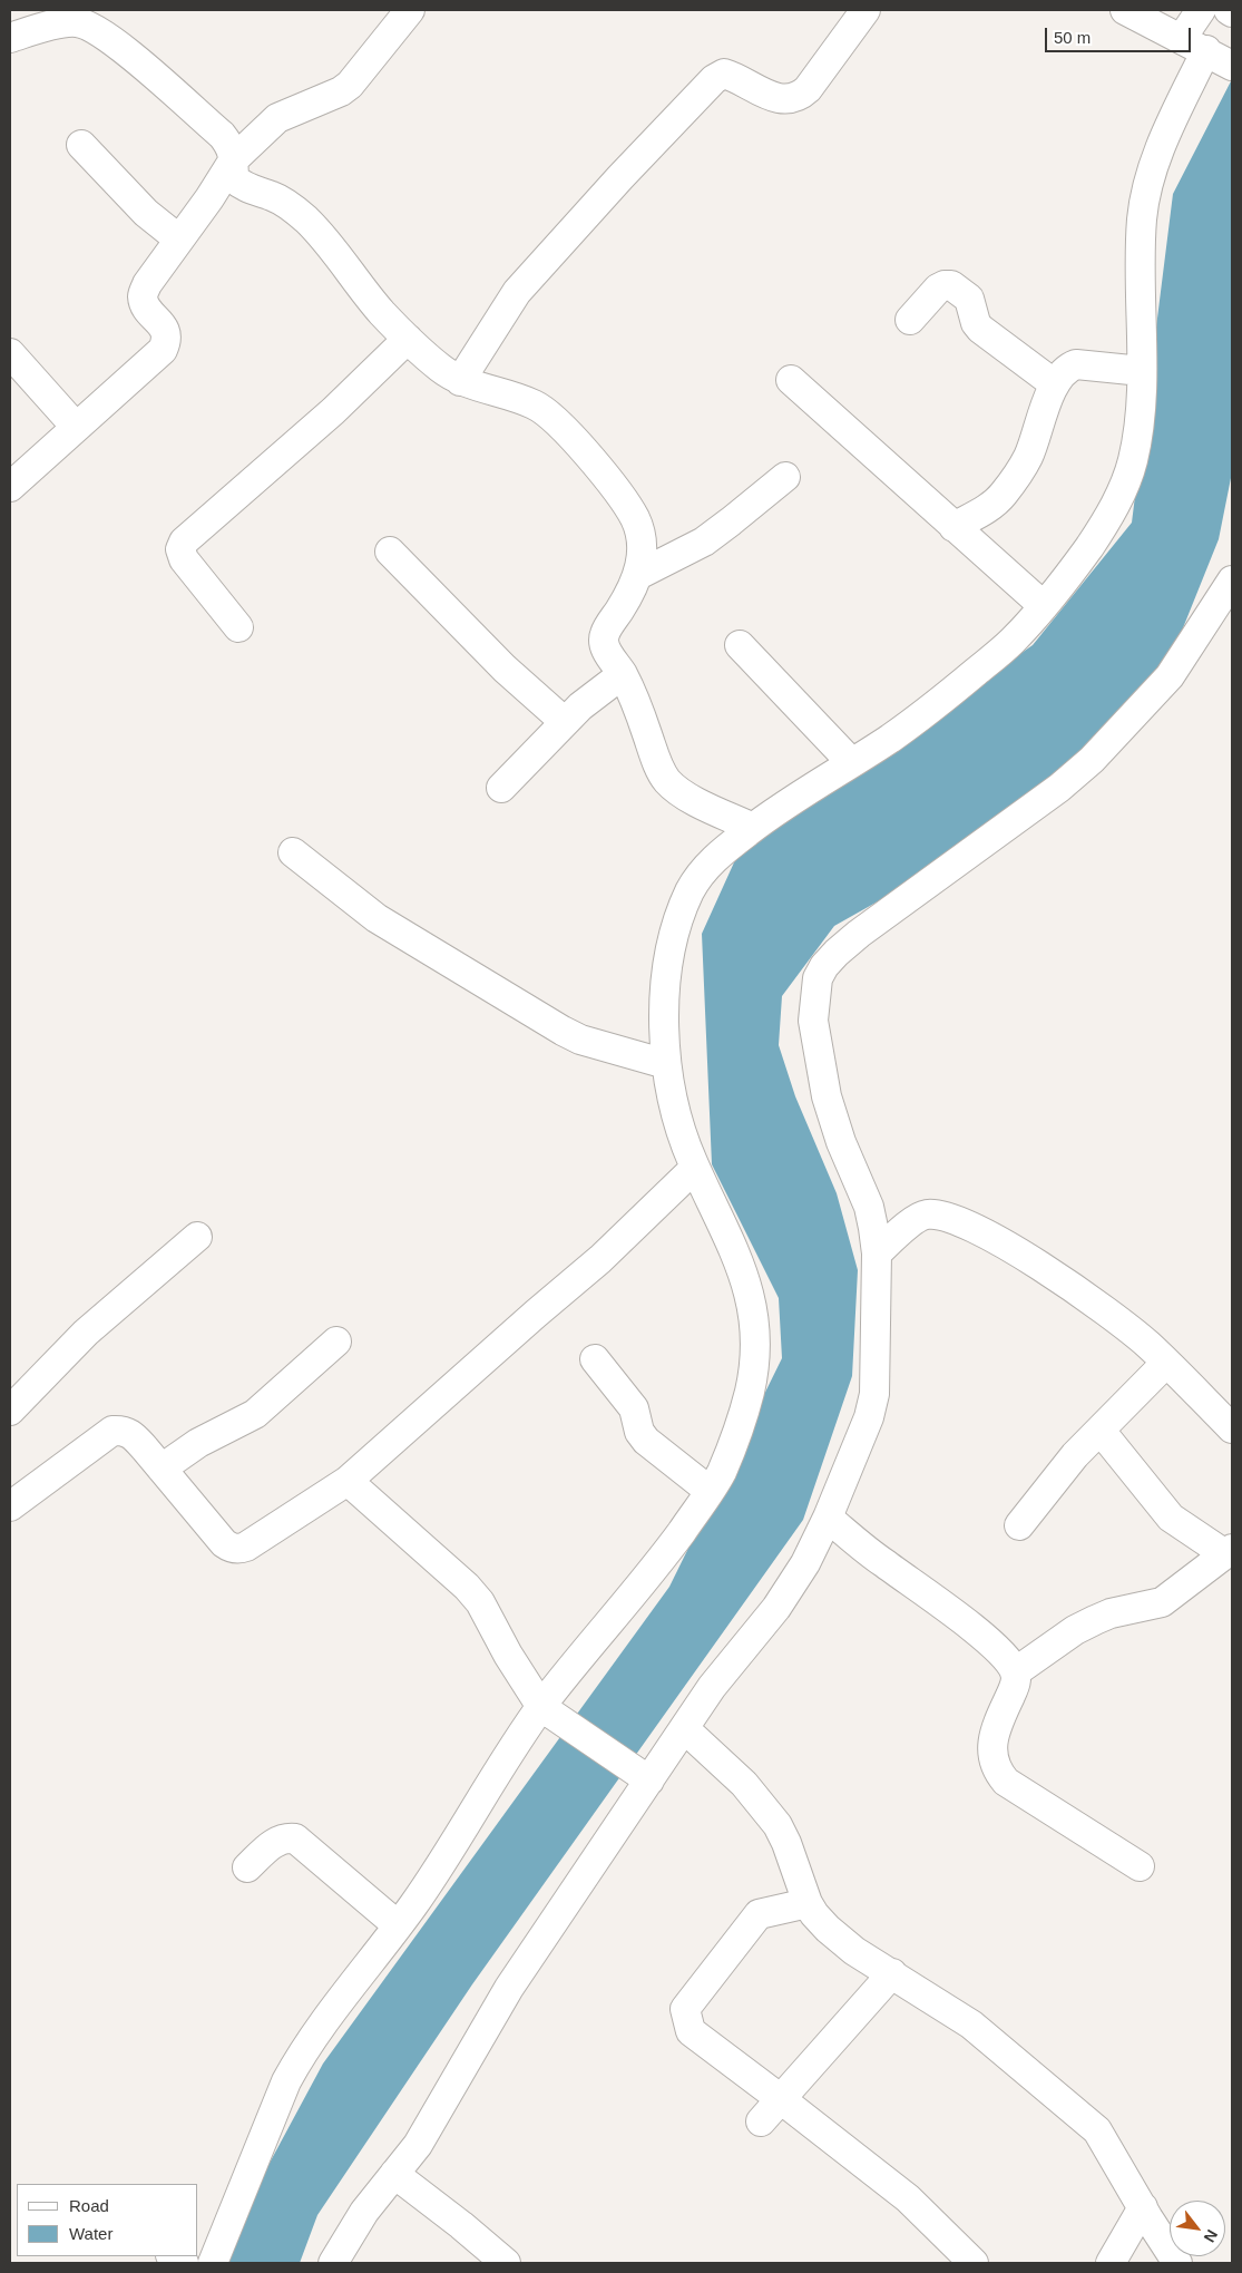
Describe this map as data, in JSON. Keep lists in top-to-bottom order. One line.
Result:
{"legend":["Road","Water"],"scale_bar":"50 m","north":"bottom right"}
